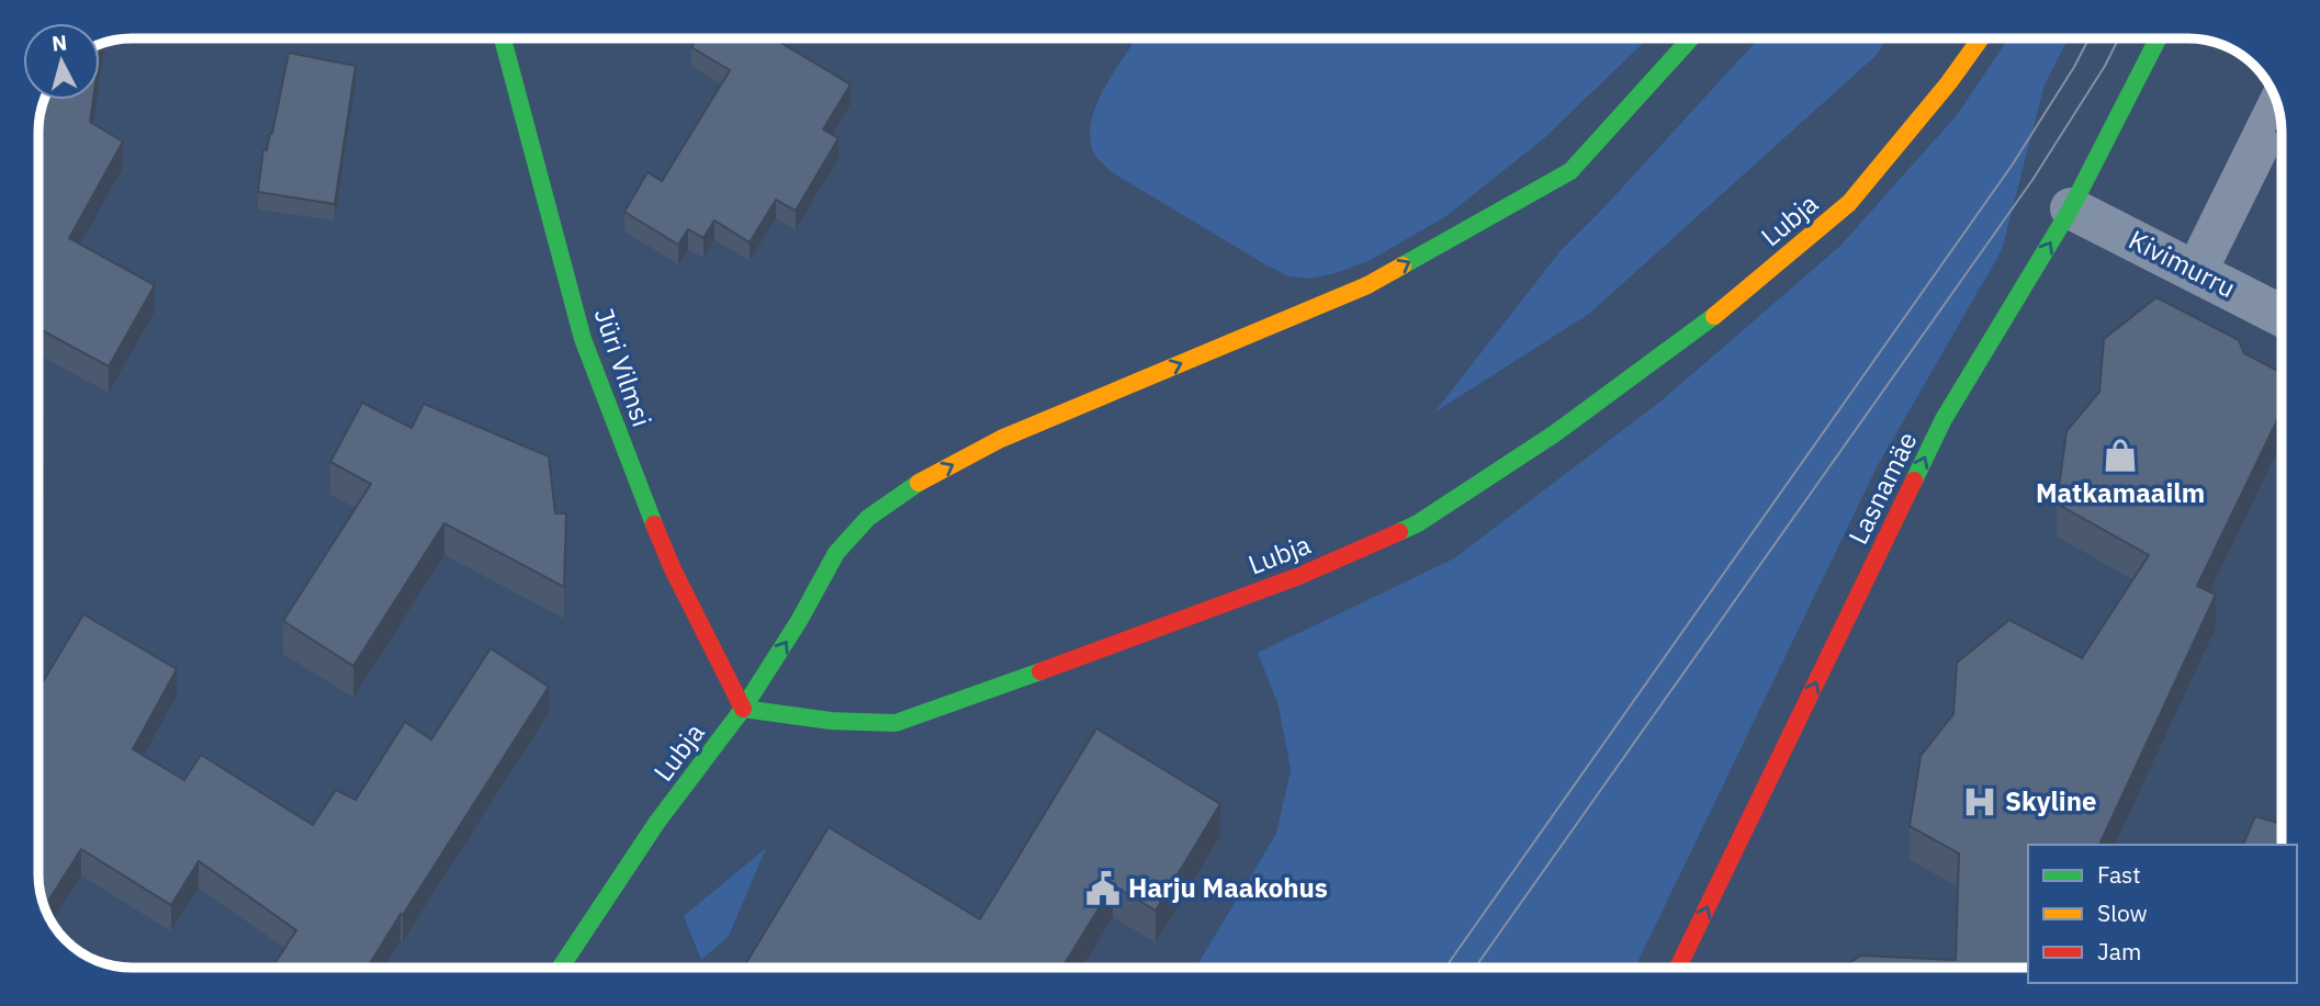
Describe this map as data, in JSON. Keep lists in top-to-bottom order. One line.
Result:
{"streets":{"street":["Lubja","Kivimurru","Jüri Vilmsi","Lasnamäe"]},"crossings":[["Lubja","Jüri Vilmsi"],["Kivimurru","Lasnamäe"]],"one_way":["Lasnamäe"],"places":{"shop":["Matkamaailm"],"hospital":["Skyline"],"public building":["Harju Maakohus"]},"legend":["Fast","Slow","Jam"],"north":"top"}
